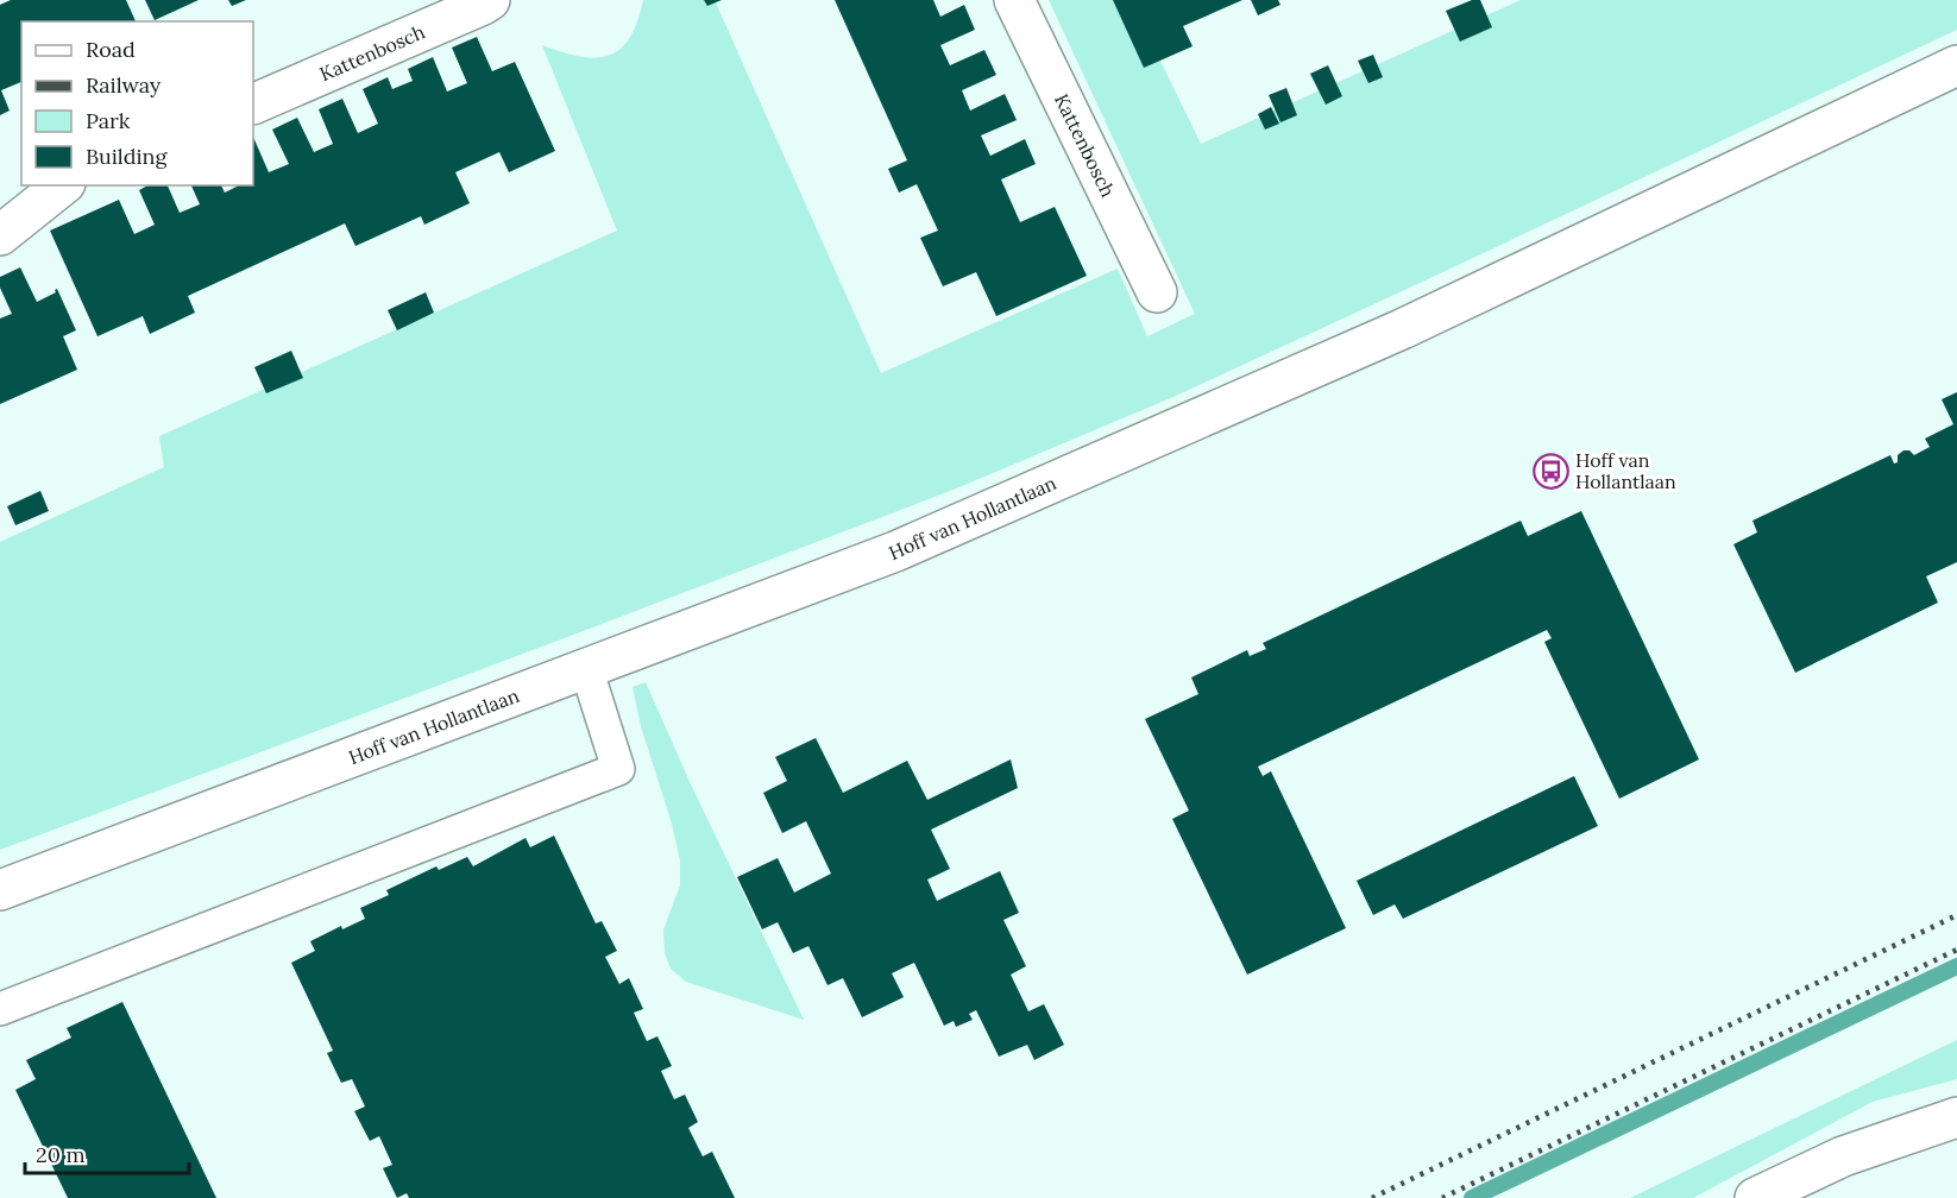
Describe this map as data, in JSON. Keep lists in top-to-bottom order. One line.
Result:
{"streets":{"street":["Kattenbosch","Hoff van Hollantlaan"]},"places":{"bus stop":["Hoff van Hollantlaan"]},"legend":["Road","Railway","Park","Building"],"scale_bar":"20 m"}
